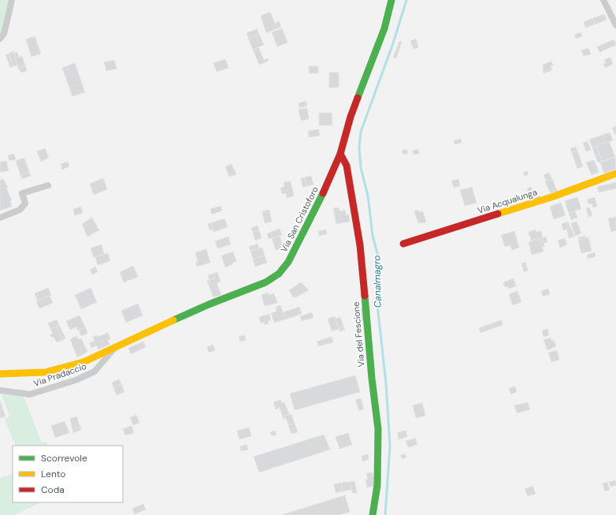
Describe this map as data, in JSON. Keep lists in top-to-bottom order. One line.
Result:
{"streets":{"street":["Via Acqualunga","Via San Cristoforo","Via del Fescione","Via Pradaccio"]},"crossings":[["Via San Cristoforo","Via del Fescione"],["Via San Cristoforo","Via Pradaccio"]],"water":["Canalmagro"],"legend":["Scorrevole","Lento","Coda"]}
